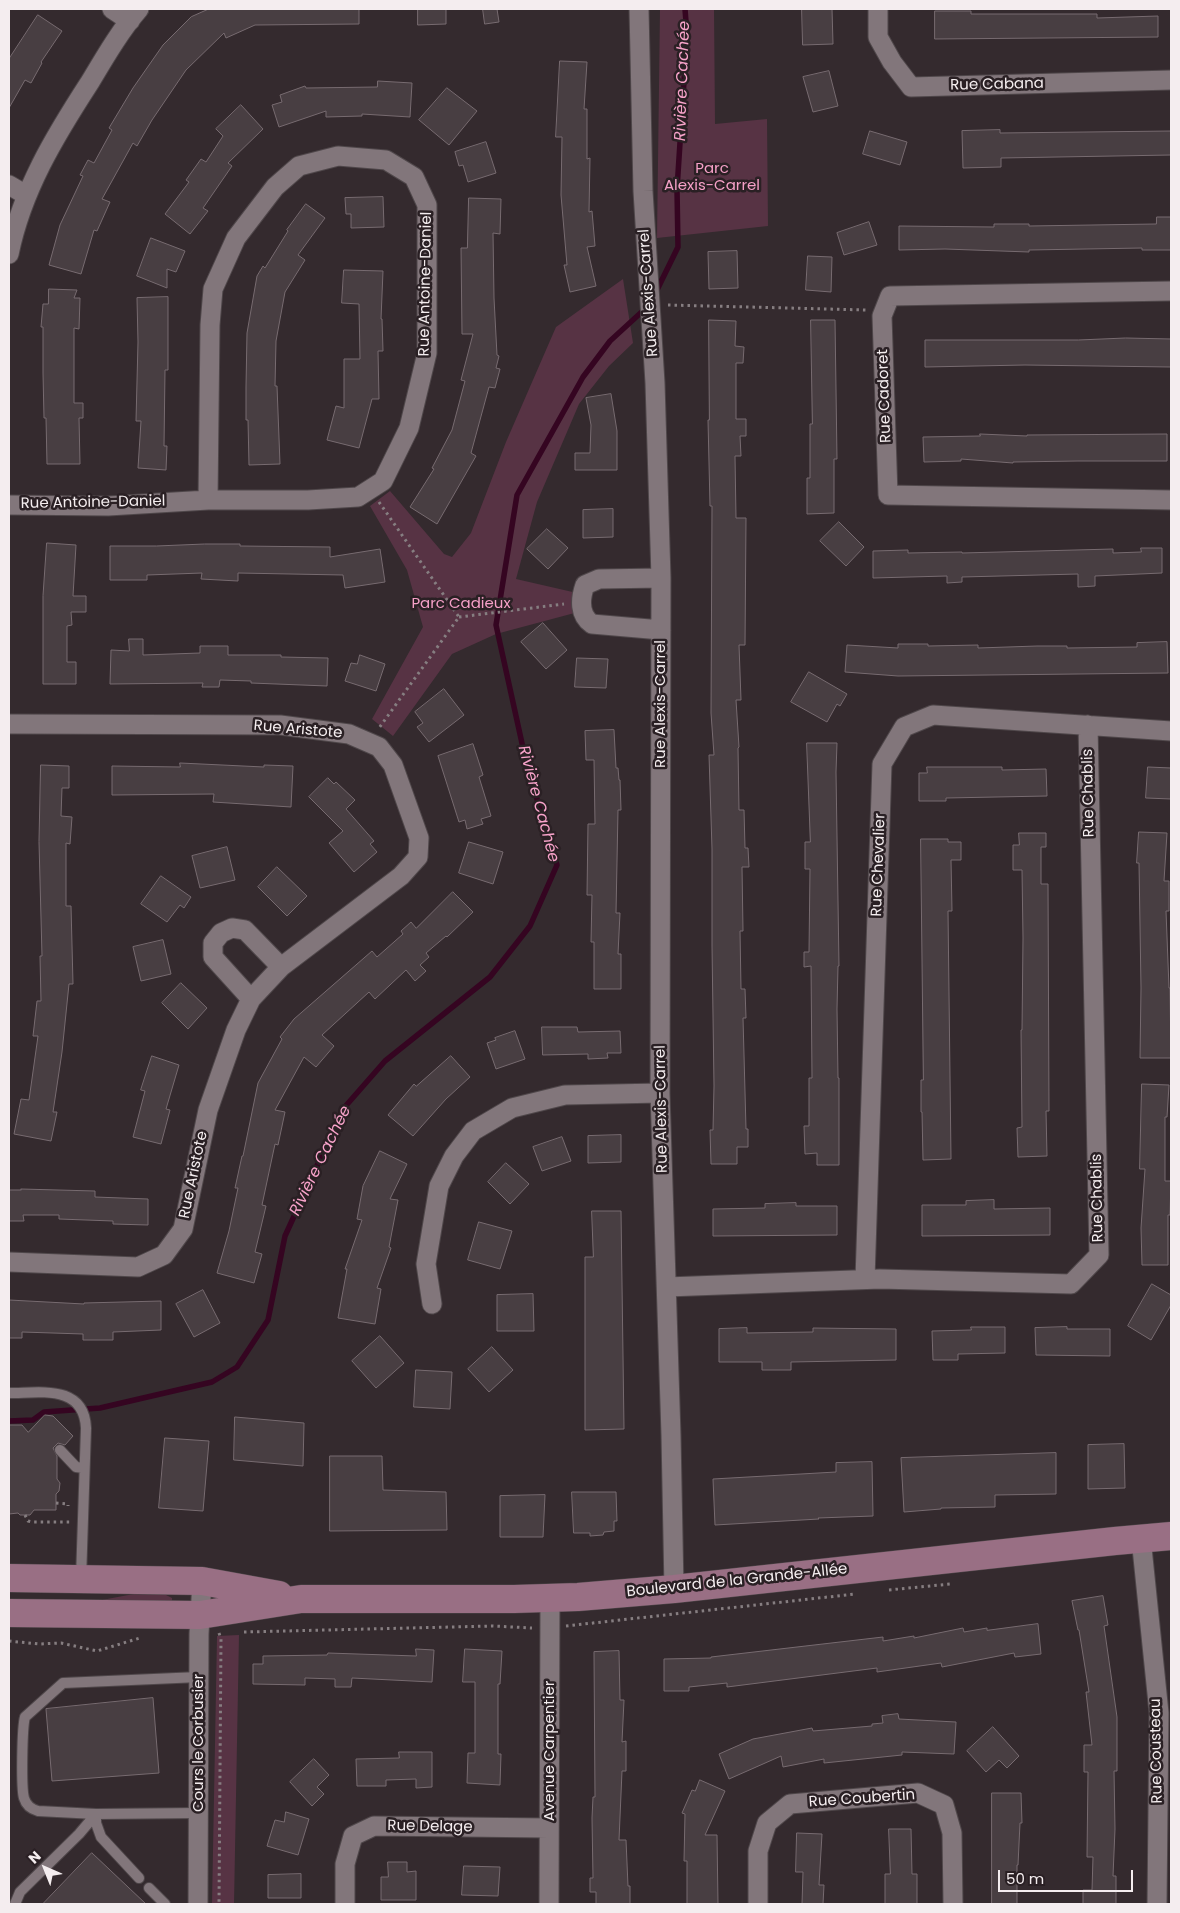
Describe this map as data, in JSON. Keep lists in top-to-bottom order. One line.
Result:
{"streets":{"street":["Rue Cabana","Rue Antoine-Daniel","Rue Alexis-Carrel","Rue Cadoret","Rue Aristote","Rue Chablis","Rue Chevalier","Boulevard de la Grande-Allée","Cours le Corbusier","Avenue Carpentier","Rue Cousteau","Rue Coubertin","Rue Delage"]},"crossings":[["Rue Alexis-Carrel","Rue Chablis"],["Rue Alexis-Carrel","Boulevard de la Grande-Allée"],["Rue Chablis","Rue Chevalier"],["Boulevard de la Grande-Allée","Cours le Corbusier"],["Boulevard de la Grande-Allée","Avenue Carpentier"],["Boulevard de la Grande-Allée","Rue Cousteau"],["Avenue Carpentier","Rue Delage"]],"water":["Rivière Cachée"],"parks":["Parc Alexis-Carrel","Parc Cadieux"],"scale_bar":"50 m","north":"top left"}
